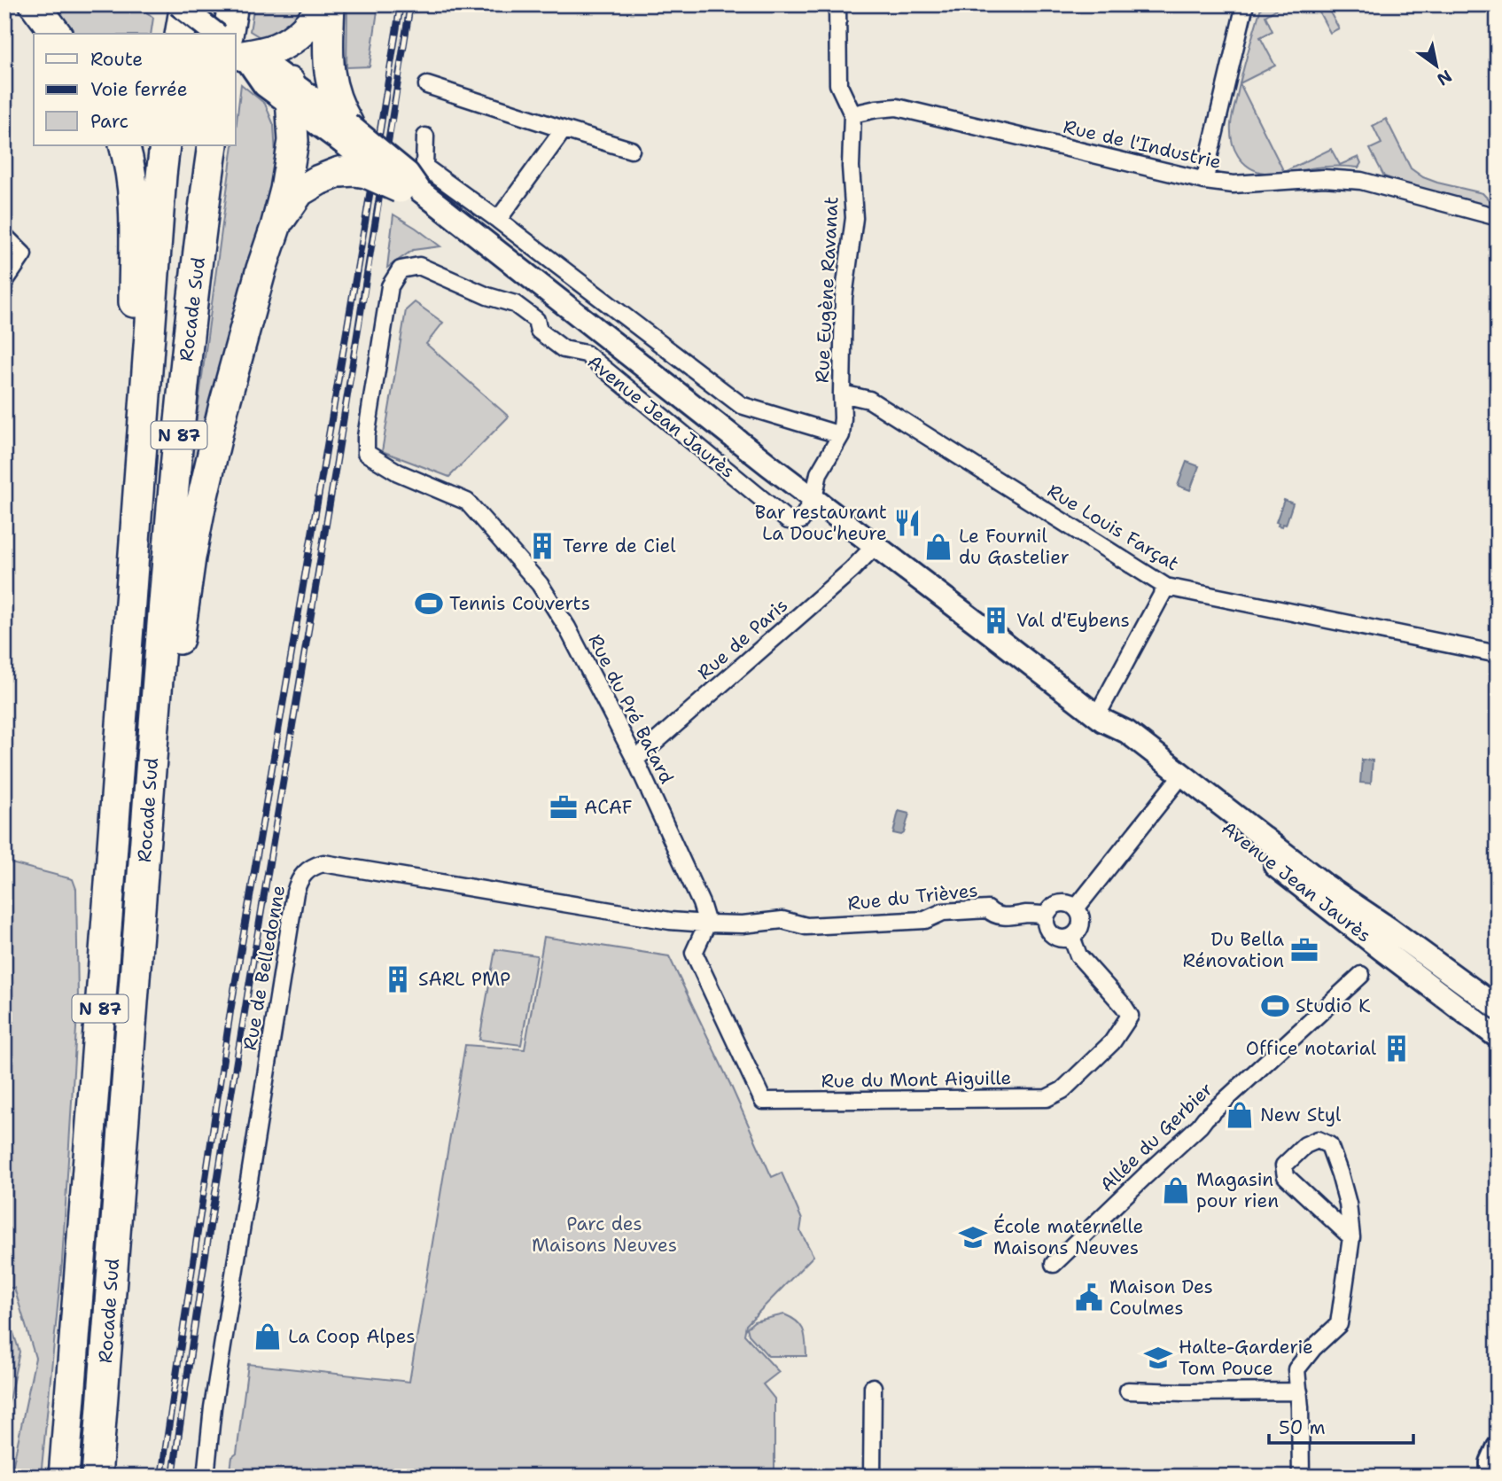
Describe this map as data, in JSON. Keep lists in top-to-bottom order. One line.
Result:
{"streets":{"highway":["Rocade Sud","N 87"],"main road":["Avenue Jean Jaurès"],"street":["Rue de l'Industrie","Rue Eugène Ravanat","Rue Louis Farçat","Rue de Paris","Rue du Pré Batard","Rue du Trièves","Rue de Belledonne","Rue du Mont Aiguille","Allée du Gerbier"]},"crossings":[["Rue de l'Industrie","Rue Eugène Ravanat"],["Rue Eugène Ravanat","Avenue Jean Jaurès"],["Rue Eugène Ravanat","Rue Louis Farçat"],["Avenue Jean Jaurès","Rue de Paris"],["Avenue Jean Jaurès","Rue du Pré Batard"],["Rue de Paris","Rue du Pré Batard"],["Rue du Pré Batard","Rue du Trièves"],["Rue du Pré Batard","Rue de Belledonne"],["Rue du Pré Batard","Rue du Mont Aiguille"],["Rue du Trièves","Rue de Belledonne"],["Rue du Trièves","Rue du Mont Aiguille"],["Rue de Belledonne","Rue du Mont Aiguille"]],"parks":["Parc des Maisons Neuves"],"places":{"restaurant":["Bar restaurant La Douc'heure"],"building":["Terre de Ciel","Val d'Eybens","SARL PMP","Office notarial"],"shop":["Le Fournil du Gastelier","New Styl","Magasin pour rien","La Coop Alpes"],"sports":["Tennis Couverts","Studio K"],"office":["ACAF","Du Bella Rénovation"],"school or university":["École maternelle Maisons Neuves","Halte-Garderie Tom Pouce"],"public building":["Maison Des Coulmes"]},"legend":["Route","Voie ferrée","Parc"],"scale_bar":"50 m","north":"bottom right"}
